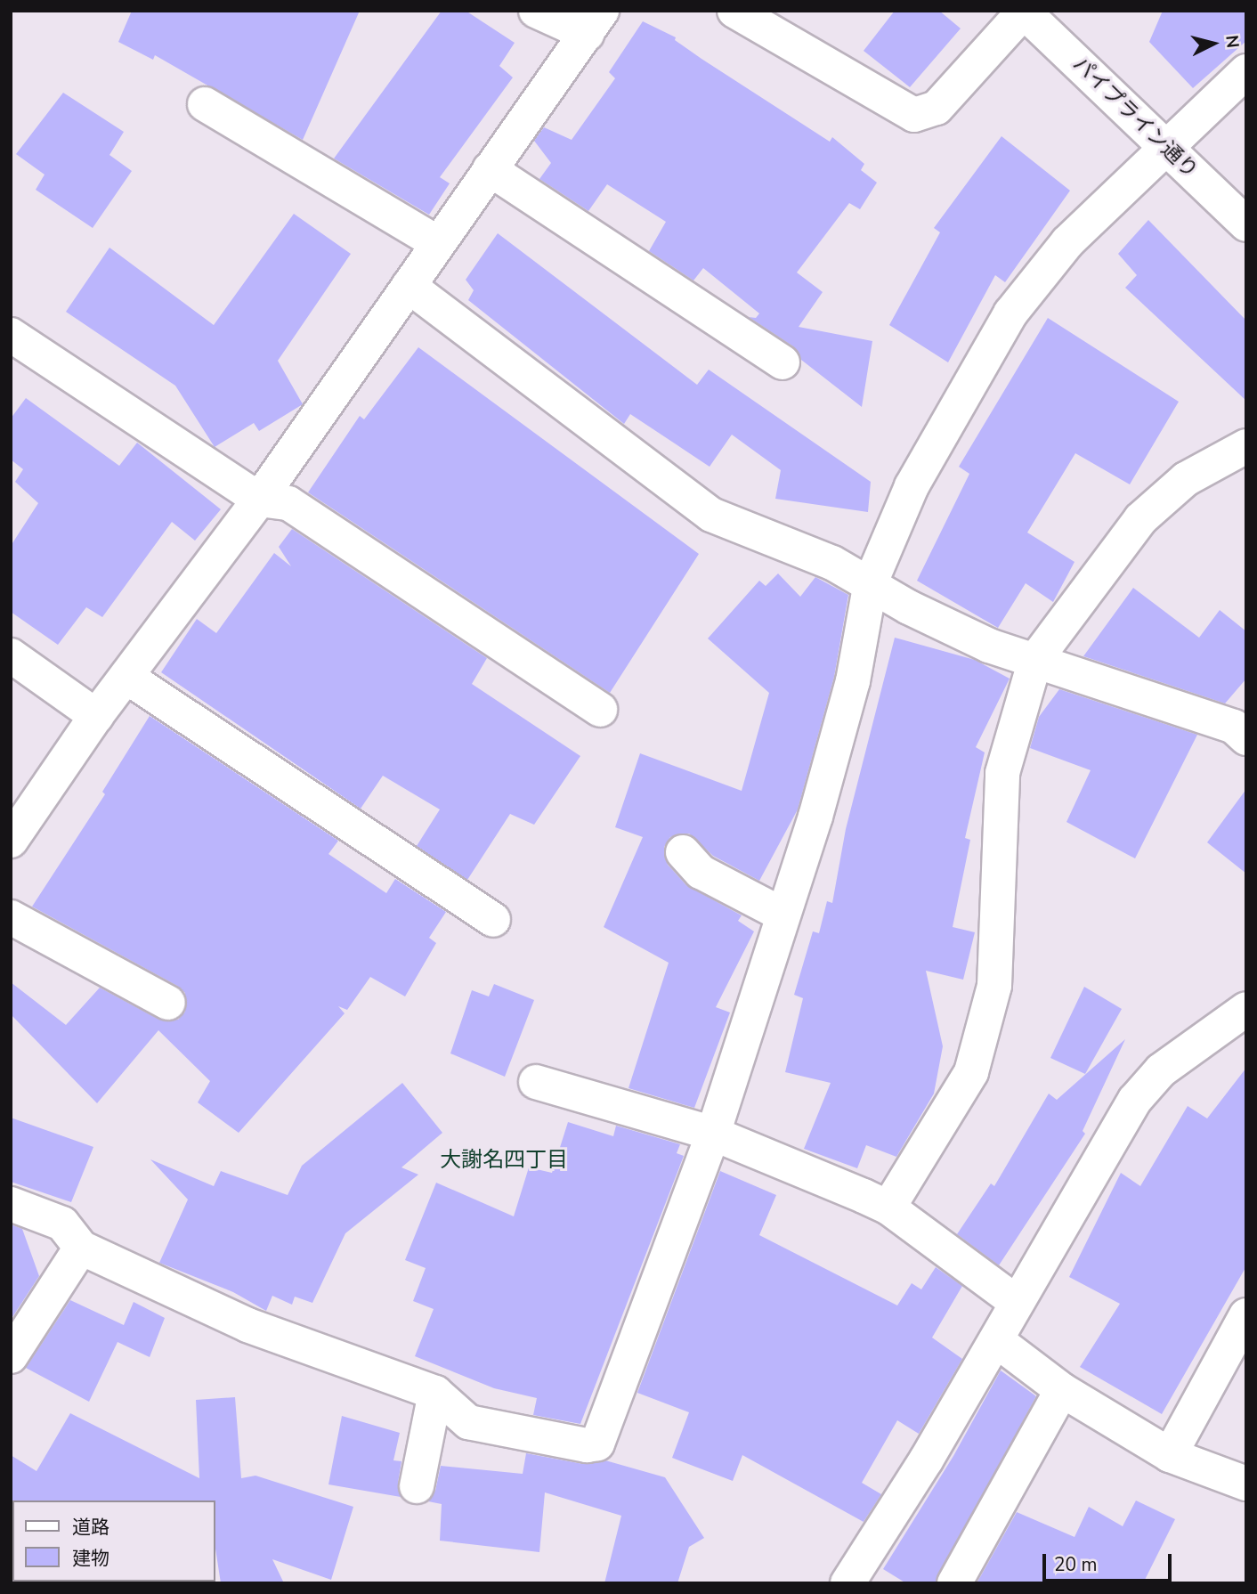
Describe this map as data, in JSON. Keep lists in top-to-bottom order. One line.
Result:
{"streets":{"street":["パイプライン通り"]},"districts":["大謝名四丁目"],"legend":["道路","建物"],"scale_bar":"20 m","north":"right"}
